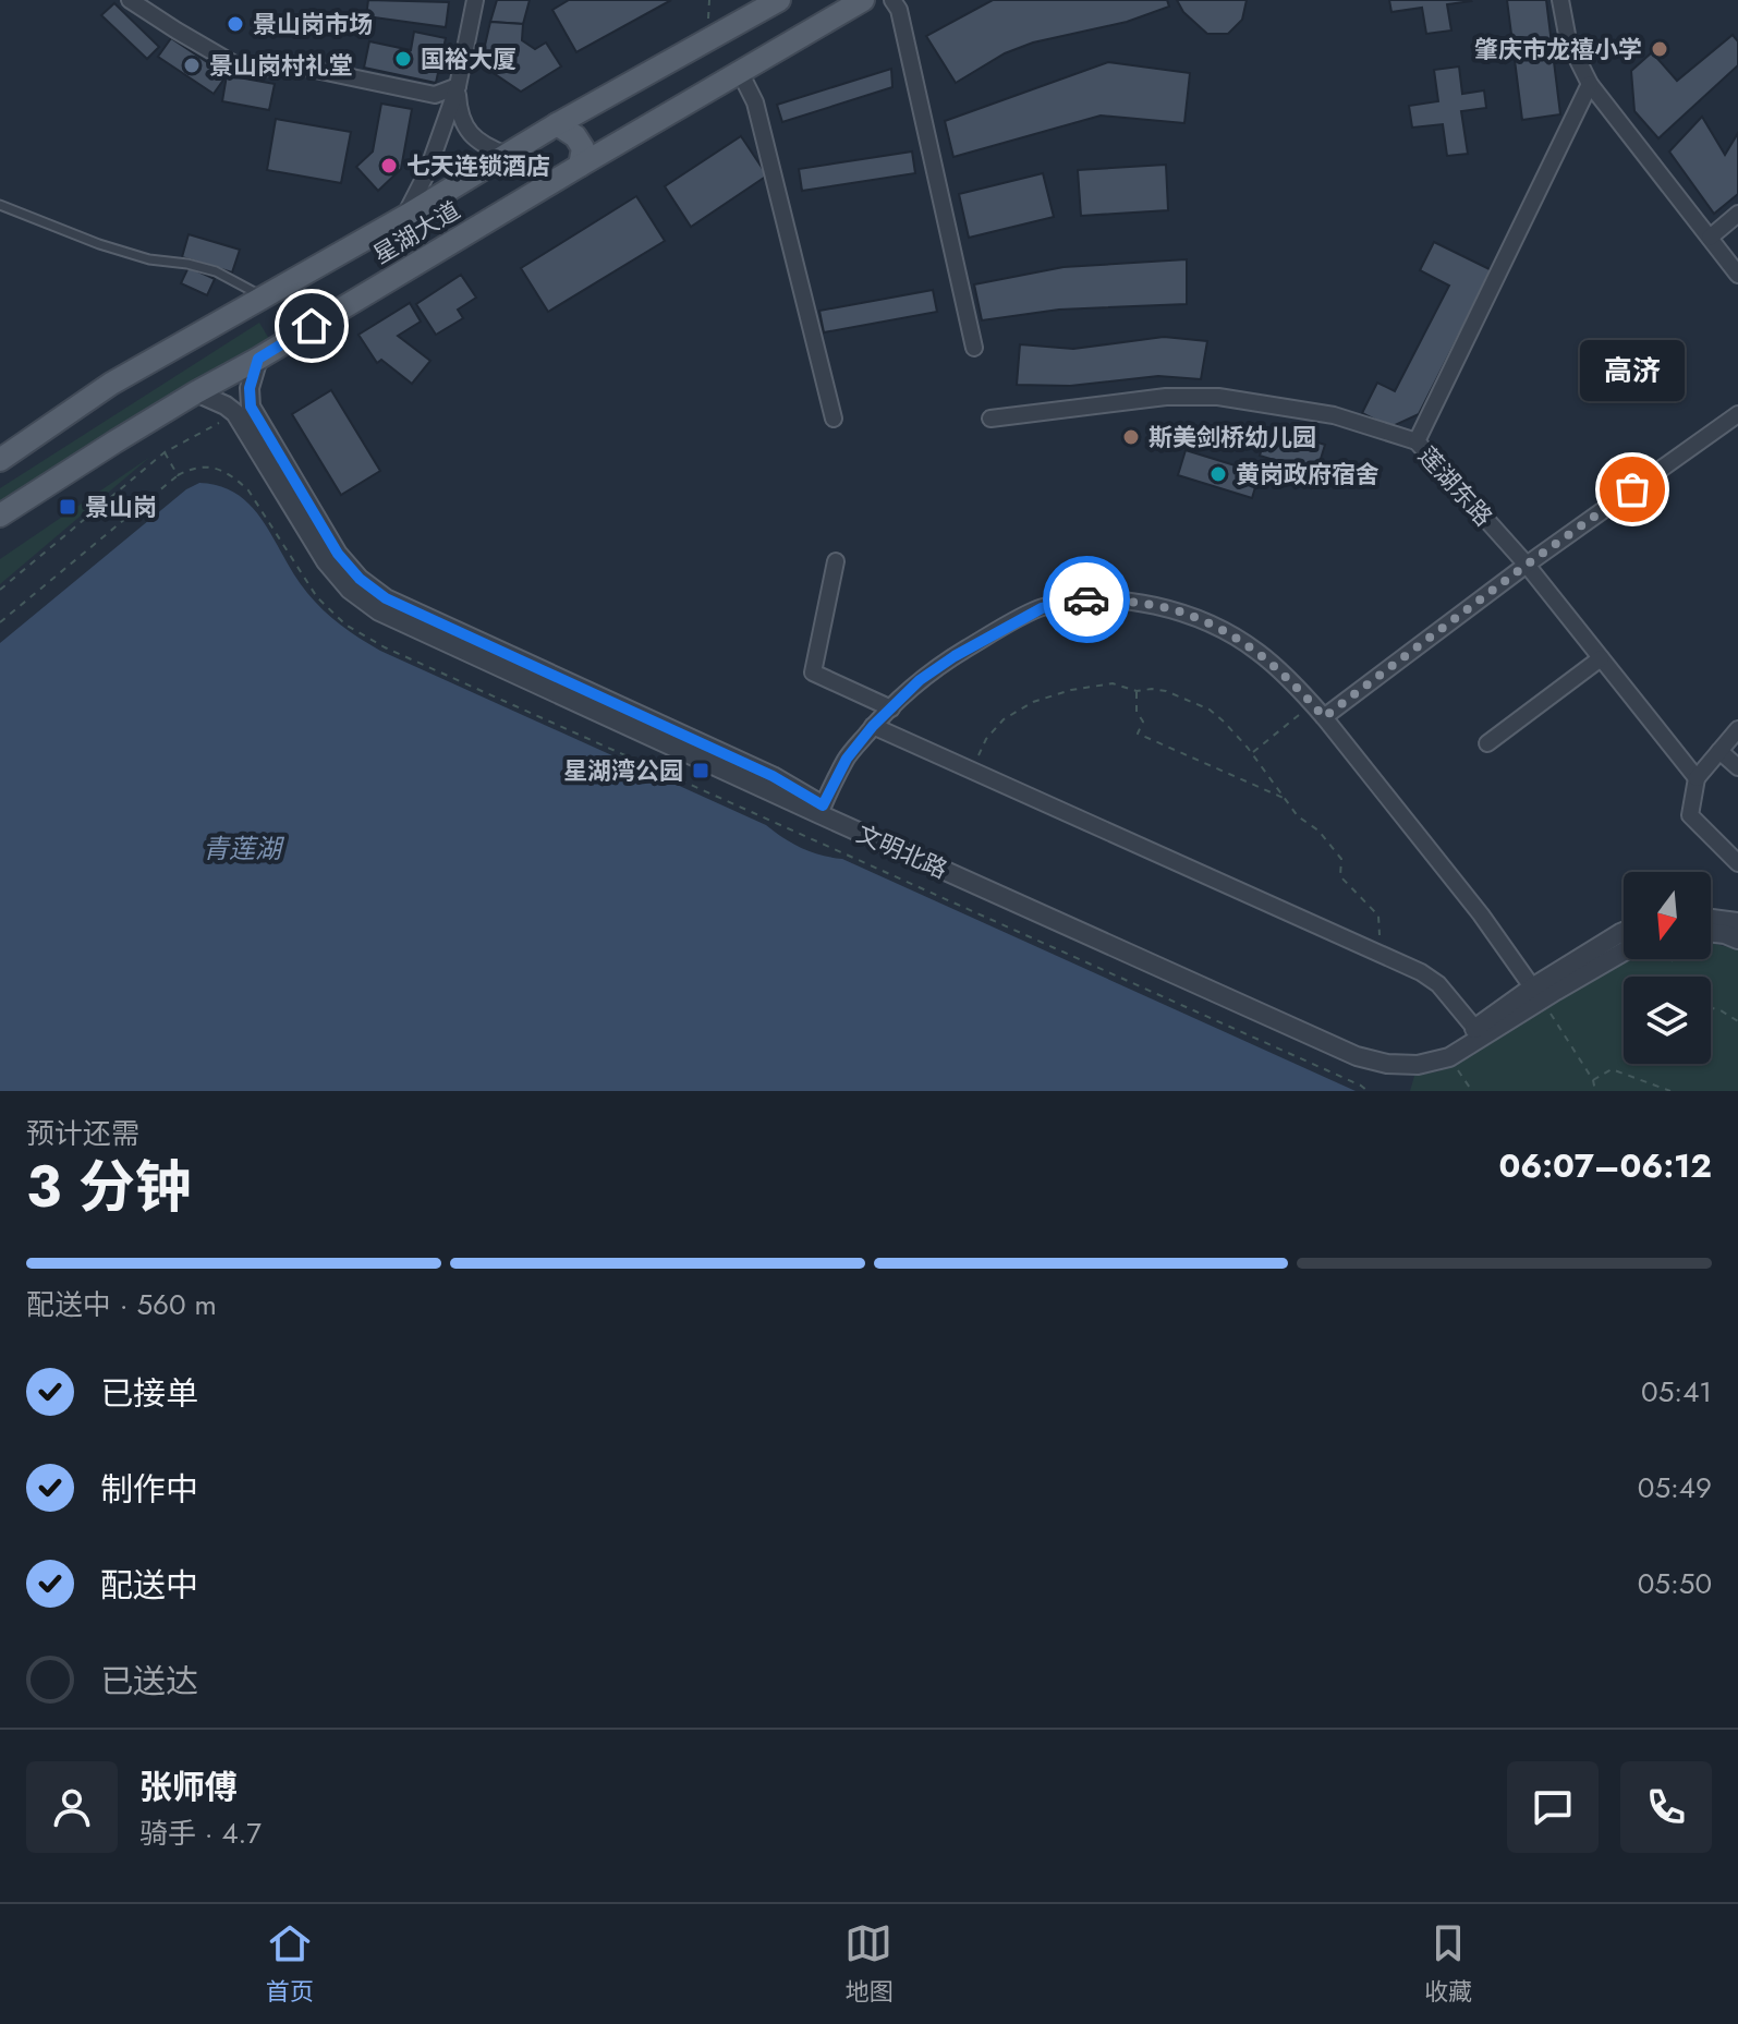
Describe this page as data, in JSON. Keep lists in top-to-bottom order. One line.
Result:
{"streets":{"main road":["星湖大道"],"street":["莲湖东路","文明北路"]},"crossings":[["星湖大道","文明北路"]],"water":["青莲湖"],"places":{"other":["景山岗市场","肇庆市龙禧小学","国裕大厦","景山岗村礼堂","七天连锁酒店","斯美剑桥幼儿园","黄岗政府宿舍","高济"],"transit":["景山岗","星湖湾公园"]},"north":"bottom","page":{"bubble":"高济","heading":["3 分钟","预计还需","06:07–06:12"],"panel":["张师傅","骑手 · 4.7"],"bar":"配送中 · 560 m","list":[["已接单","05:41"],["制作中","05:49"],["配送中","05:50"],"已送达"],"tabs":["首页","地图","收藏"]}}
